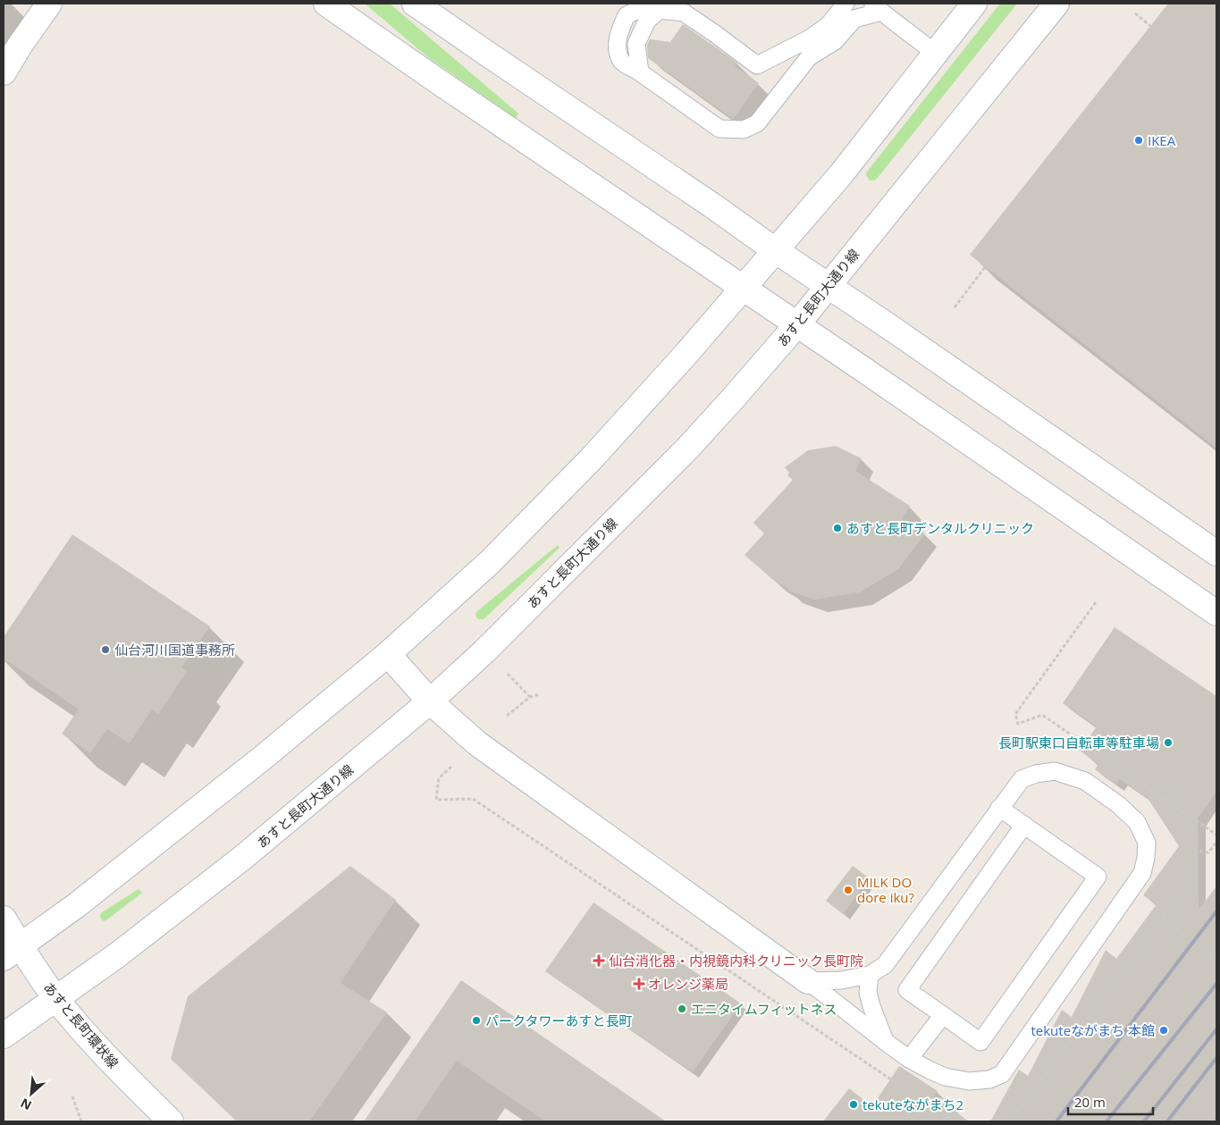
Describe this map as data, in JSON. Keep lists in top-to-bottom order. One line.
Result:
{"streets":{"street":["あすと長町大通り線","あすと長町環状線"]},"crossings":[["あすと長町大通り線","あすと長町環状線"]],"places":{"other":["IKEA","あすと長町デンタルクリニック","仙台河川国道事務所","長町駅東口自転車等駐車場","MILK DO dore iku?","エニタイムフィットネス","パークタワーあすと長町","tekuteながまち 本館","tekuteながまち2"],"health":["仙台消化器・内視鏡内科クリニック長町院","オレンジ薬局"]},"scale_bar":"20 m","north":"bottom left"}
